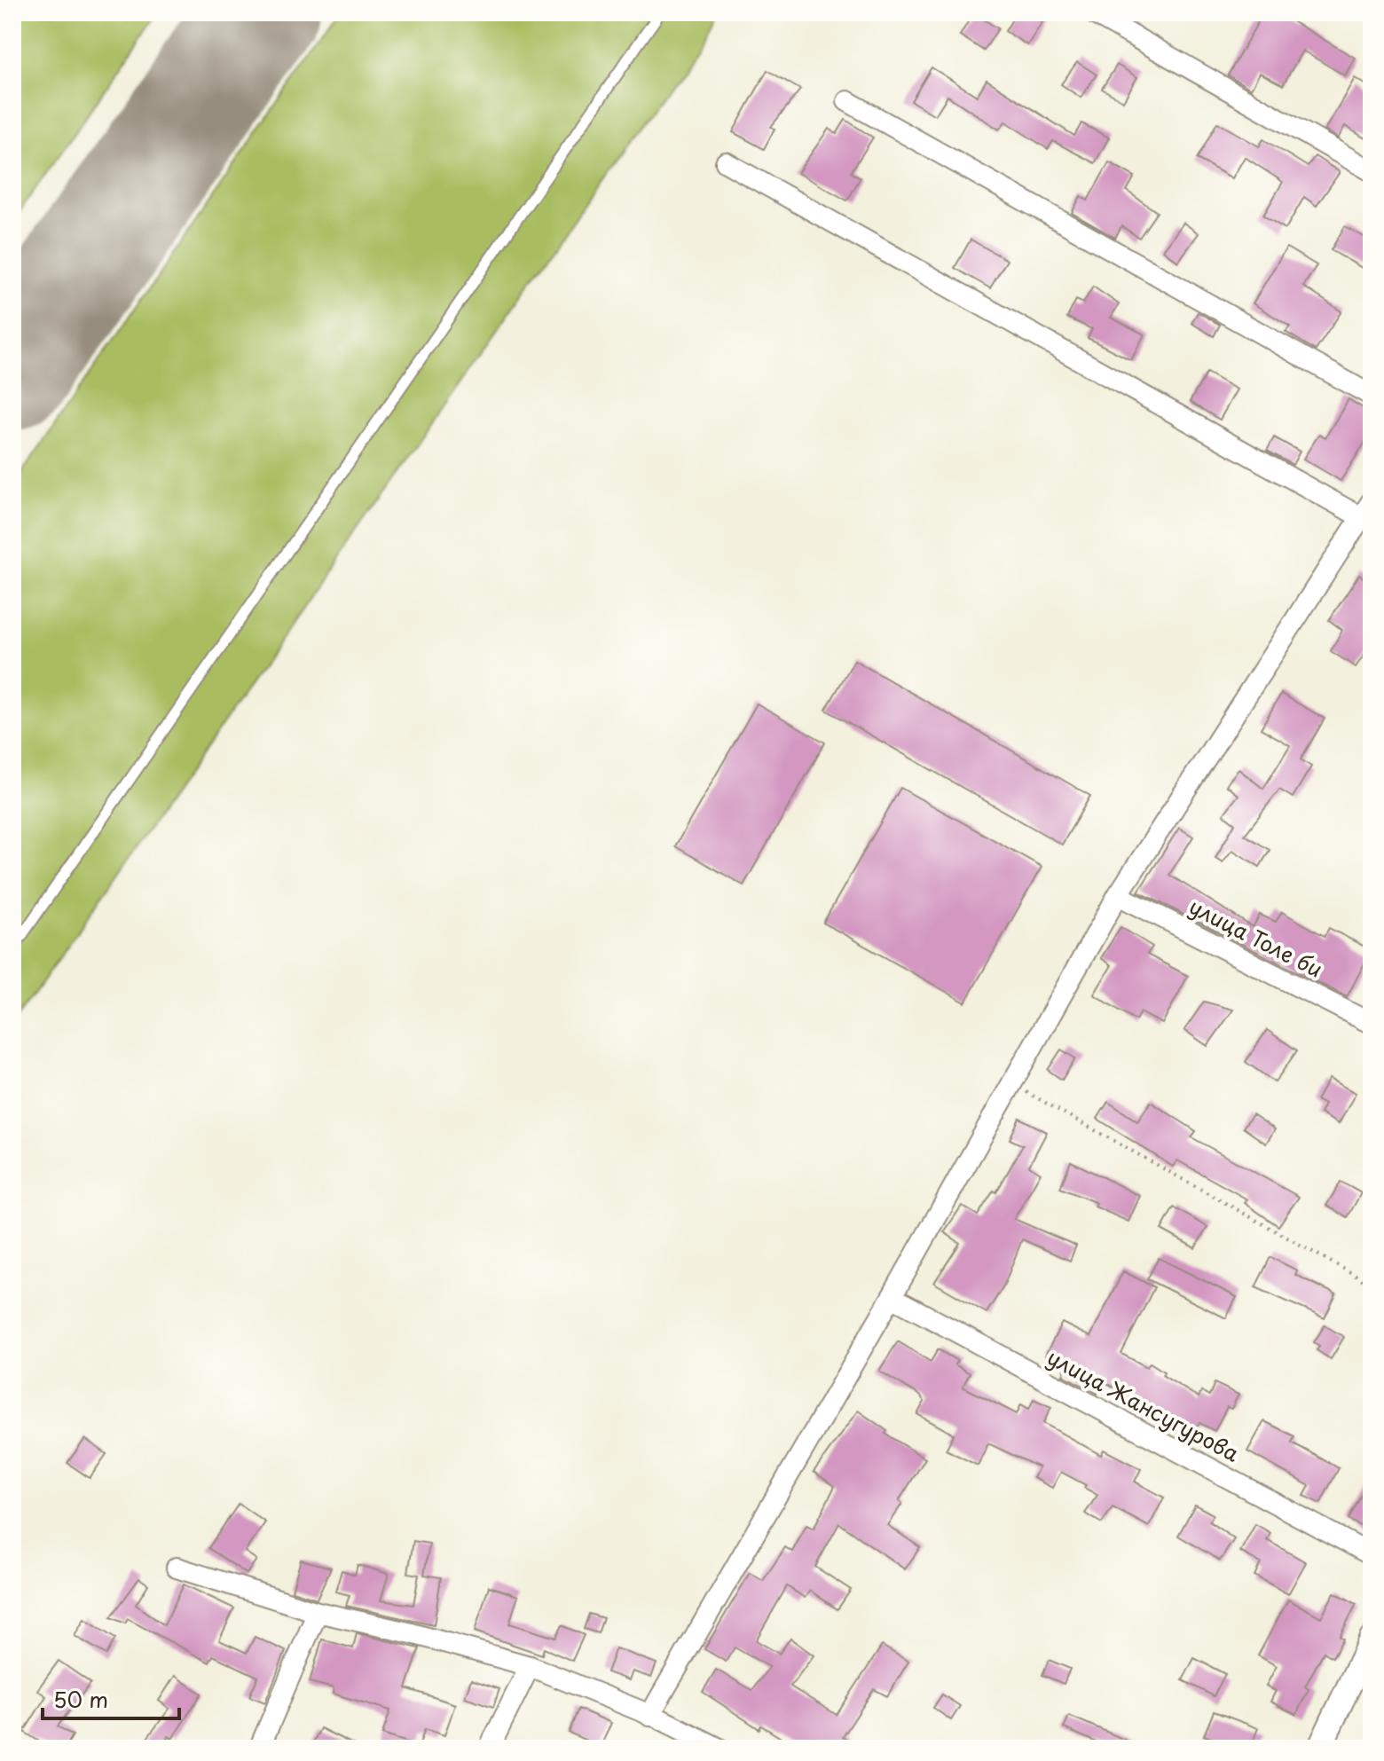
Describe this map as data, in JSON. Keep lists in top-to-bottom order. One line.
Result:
{"streets":{"street":["улица Толе би","улица Жансугурова"]},"scale_bar":"50 m"}
